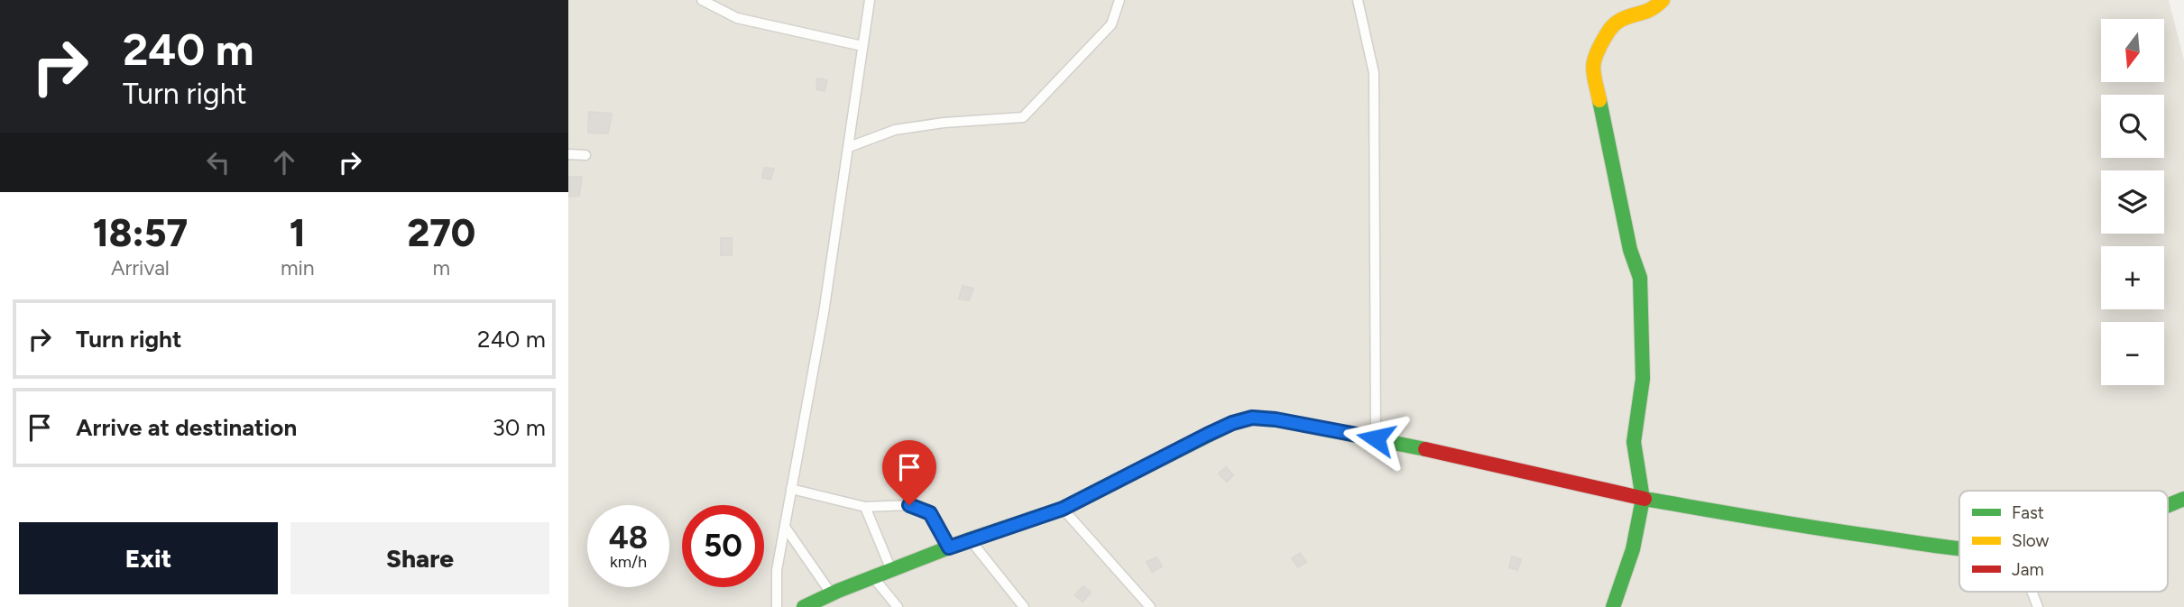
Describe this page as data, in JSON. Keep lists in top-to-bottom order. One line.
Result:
{"legend":["Fast","Slow","Jam"],"north":"bottom","page":{"turn":["240 m","Turn right"],"map_buttons":["+","−"],"eta":["18:57","Arrival","1","min","270","m"],"list":[{"name":"Turn right","value":"240 m"},{"name":"Arrive at destination","value":"30 m"}],"speed":"48 km/h","limit":"50","buttons":["Exit","Share"]}}
